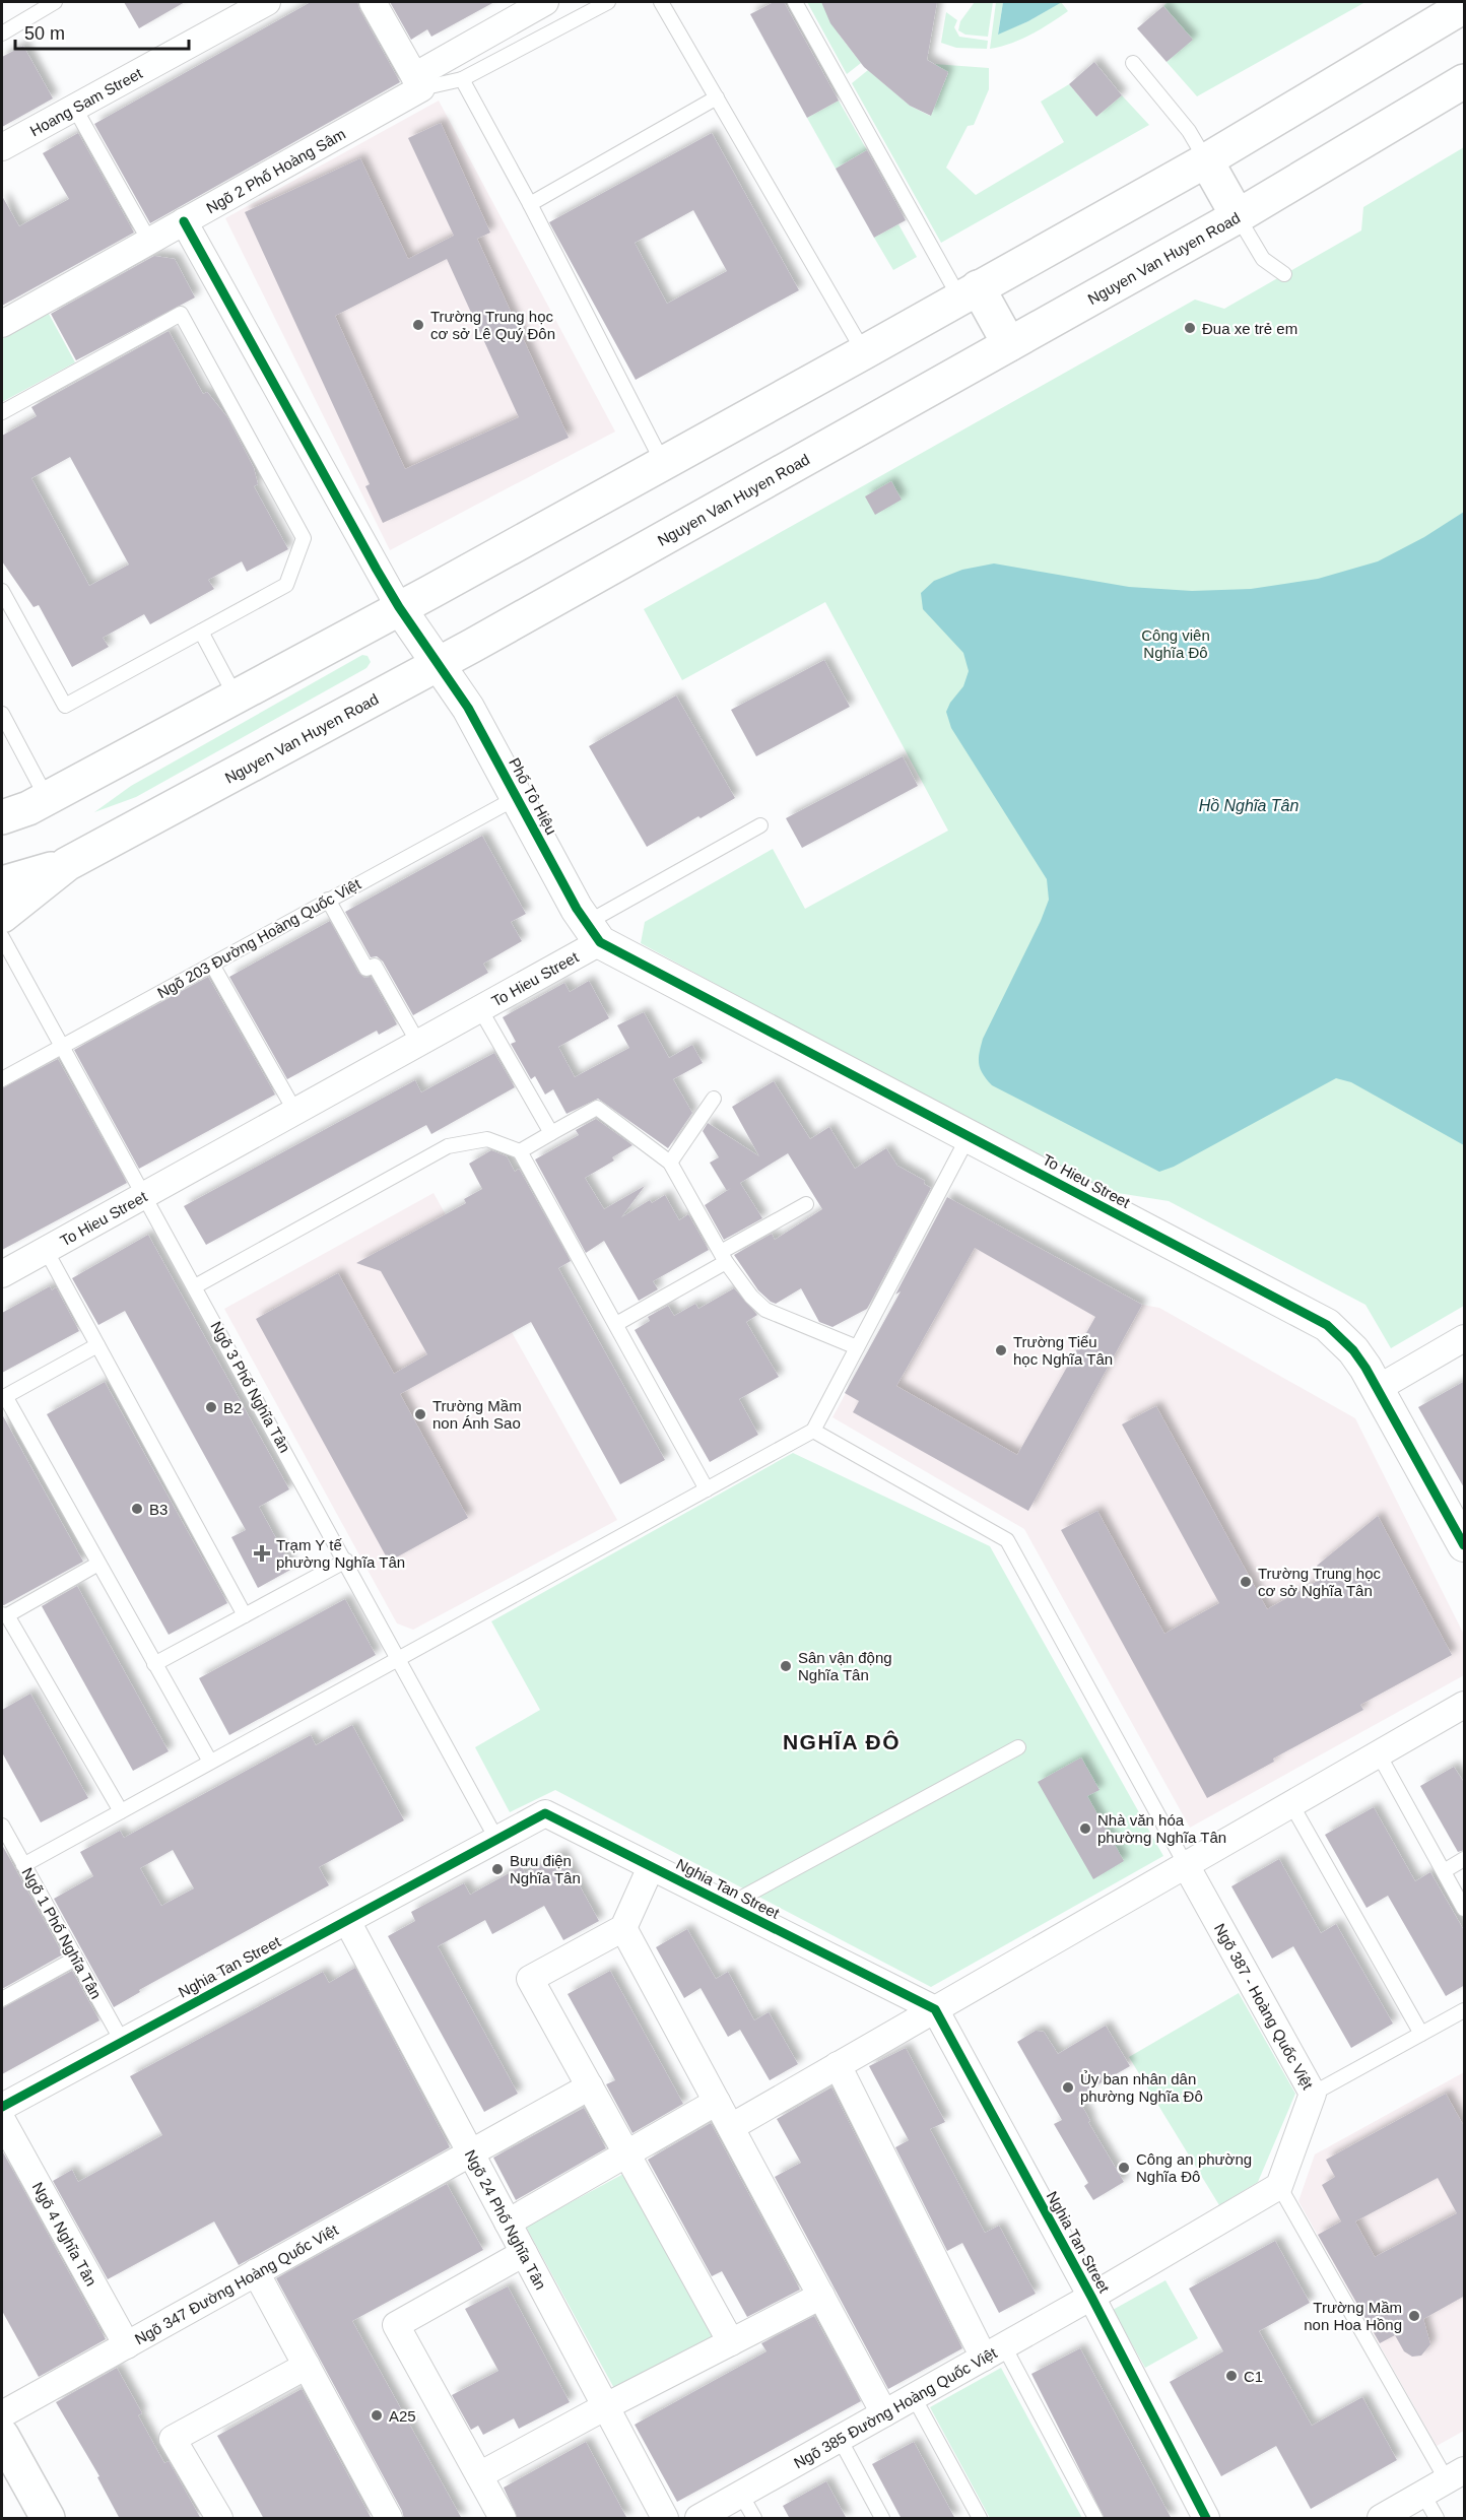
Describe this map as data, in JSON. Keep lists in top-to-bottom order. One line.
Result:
{"streets":{"main road":["Nguyen Van Huyen Road"],"street":["Hoang Sam Street","Ngõ 2 Phố Hoàng Sâm","Phố Tô Hiệu","To Hieu Street","Nghia Tan Street","Ngõ 387 - Hoàng Quốc Việt","Ngõ 24 Phố Nghĩa Tân","Ngõ 4 Nghĩa Tân","Ngõ 347 Đường Hoàng Quốc Việt","Ngõ 385 Đường Hoàng Quốc Việt"],"lane":["Ngõ 203 Đường Hoàng Quốc Việt","Ngõ 3 Phố Nghĩa Tân","Ngõ 1 Phố Nghĩa Tân"]},"crossings":[["Nguyen Van Huyen Road","Phố Tô Hiệu"],["Phố Tô Hiệu","Ngõ 203 Đường Hoàng Quốc Việt"],["Phố Tô Hiệu","To Hieu Street"],["Ngõ 203 Đường Hoàng Quốc Việt","Ngõ 3 Phố Nghĩa Tân"],["To Hieu Street","Ngõ 3 Phố Nghĩa Tân"],["Ngõ 3 Phố Nghĩa Tân","Nghia Tan Street"],["Nghia Tan Street","Ngõ 1 Phố Nghĩa Tân"],["Nghia Tan Street","Ngõ 24 Phố Nghĩa Tân"],["Nghia Tan Street","Ngõ 385 Đường Hoàng Quốc Việt"],["Ngõ 24 Phố Nghĩa Tân","Ngõ 347 Đường Hoàng Quốc Việt"],["Ngõ 4 Nghĩa Tân","Ngõ 347 Đường Hoàng Quốc Việt"]],"districts":["NGHĨA ĐÔ"],"water":["Hồ Nghĩa Tân"],"parks":["Công viên Nghĩa Đô"],"places":{"other":["Trường Trung học cơ sở Lê Quý Đôn","Đua xe trẻ em","Trường Tiểu học Nghĩa Tân","B2","Trường Mầm non Ánh Sao","B3","Trường Trung học cơ sở Nghĩa Tân","Sân vận động Nghĩa Tân","Nhà văn hóa phường Nghĩa Tân","Bưu điện Nghĩa Tân","Ủy ban nhân dân phường Nghĩa Đô","Công an phường Nghĩa Đô","Trường Mầm non Hoa Hồng","C1","A25"],"health":["Trạm Y tế phường Nghĩa Tân"]},"scale_bar":"50 m"}
